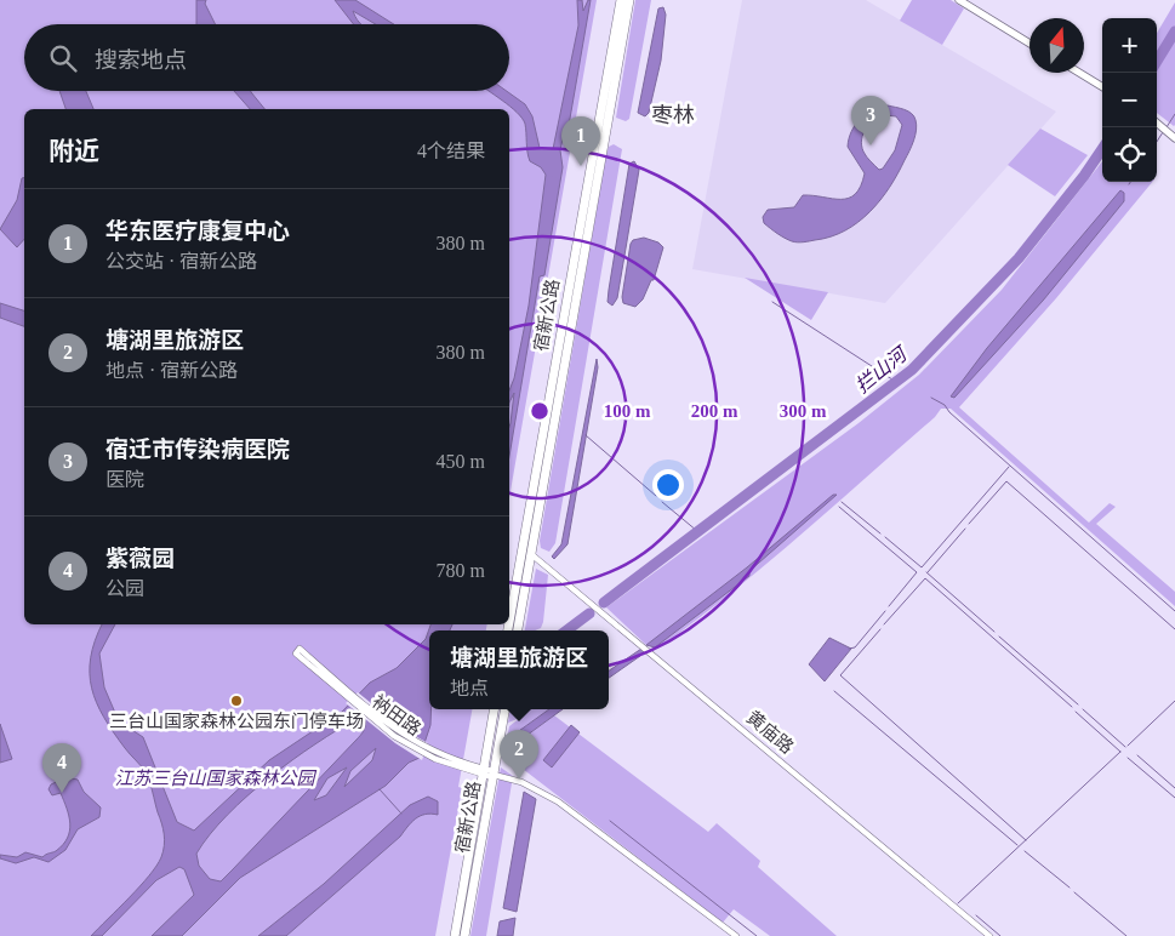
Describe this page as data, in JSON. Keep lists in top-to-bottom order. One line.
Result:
{"streets":{"highway":["宿新公路"],"street":["衲田路","黄庙路"]},"crossings":[["宿新公路","衲田路"],["宿新公路","黄庙路"]],"districts":["枣林"],"water":["拦山河"],"parks":["江苏三台山国家森林公园"],"places":["三台山国家森林公园东门停车场"],"north":"top","page":{"map_buttons":["+","−"],"search":"搜索地点","pins":["3","1","2","4"],"heading":["附近","4个结果"],"list":[{"mark":"1","name":"华东医疗康复中心","note":"公交站 · 宿新公路","value":"380 m"},{"mark":"2","name":"塘湖里旅游区","note":"地点 · 宿新公路","value":"380 m"},{"mark":"3","name":"宿迁市传染病医院","note":"医院","value":"450 m"},{"mark":"4","name":"紫薇园","note":"公园","value":"780 m"}],"popup":["塘湖里旅游区","地点"]},"rings":["100 m","200 m","300 m"]}
